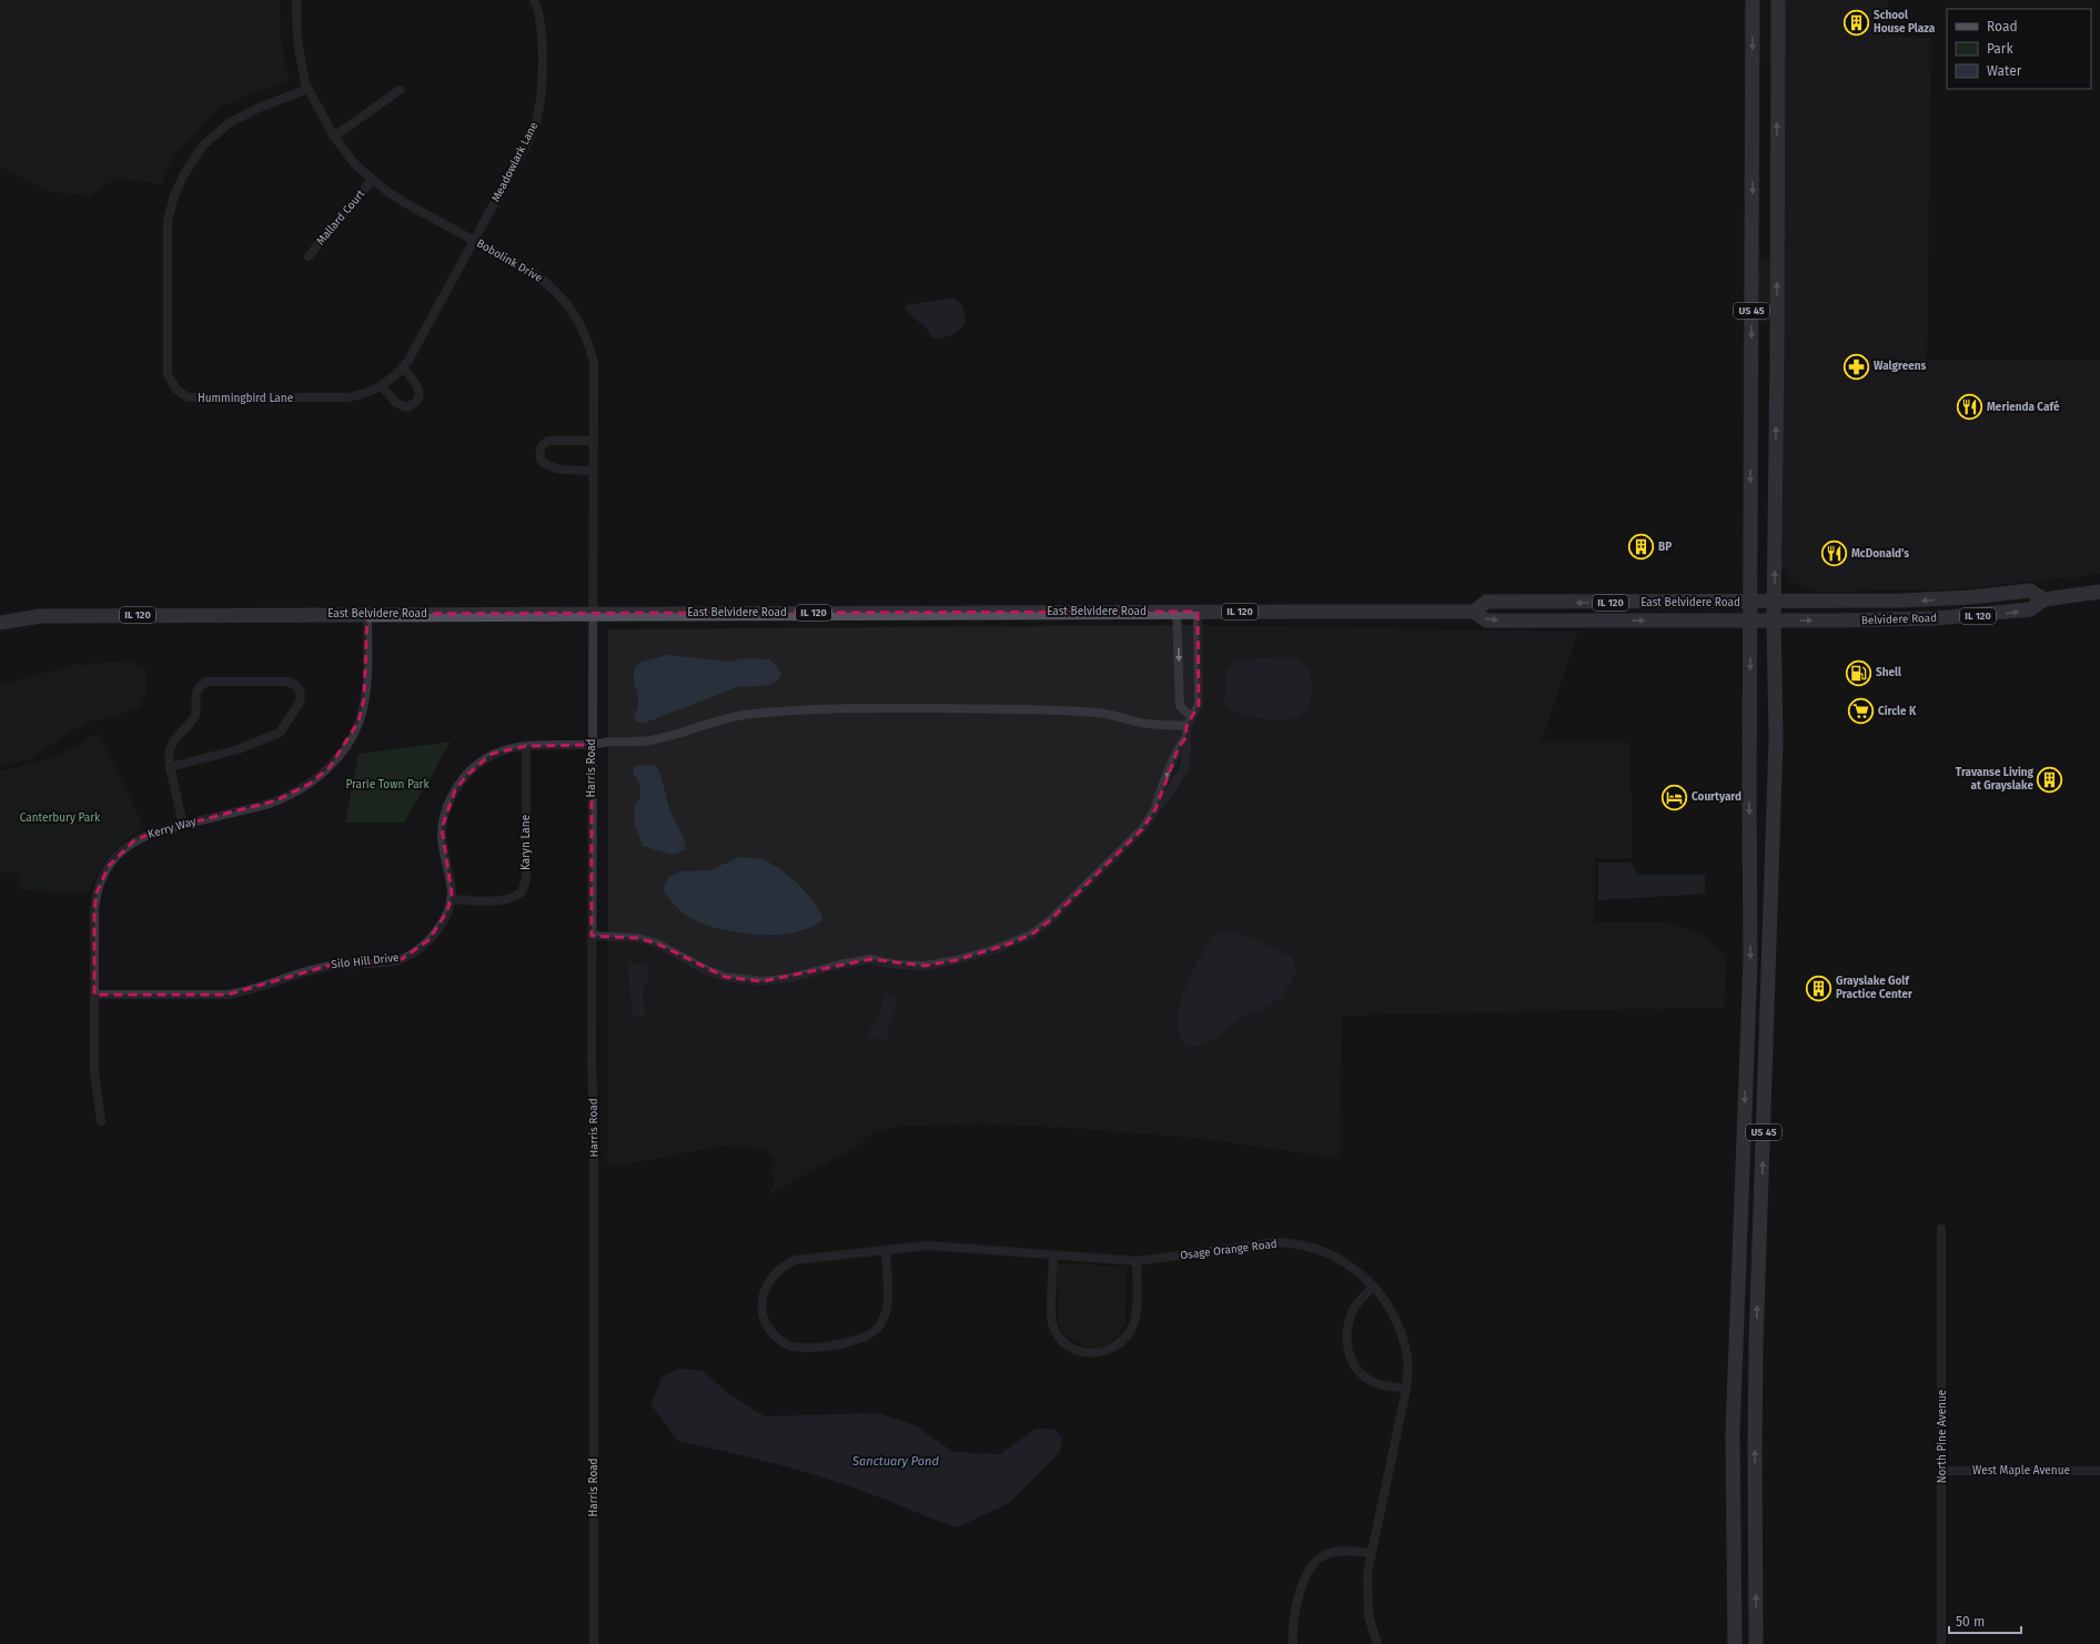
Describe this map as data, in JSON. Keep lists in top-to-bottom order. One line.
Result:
{"streets":{"main road":["US 45","IL 120","East Belvidere Road","Belvidere Road"],"street":["Meadowlark Lane","Mallard Court","Bobolink Drive","Hummingbird Lane","Harris Road","Kerry Way","Karyn Lane","Silo Hill Drive","Osage Orange Road","North Pine Avenue","West Maple Avenue"]},"crossings":[["Meadowlark Lane","Bobolink Drive"],["Meadowlark Lane","Hummingbird Lane"],["Mallard Court","Bobolink Drive"],["Bobolink Drive","Hummingbird Lane"],["Bobolink Drive","East Belvidere Road"],["Bobolink Drive","Harris Road"],["US 45","East Belvidere Road"],["US 45","Belvidere Road"],["East Belvidere Road","Belvidere Road"],["East Belvidere Road","Harris Road"],["East Belvidere Road","Kerry Way"],["Harris Road","Silo Hill Drive"],["Kerry Way","Silo Hill Drive"],["Karyn Lane","Silo Hill Drive"],["North Pine Avenue","West Maple Avenue"]],"water":["Sanctuary Pond"],"parks":["Prarie Town Park","Canterbury Park"],"places":{"building":["School House Plaza","BP","Travanse Living at Grayslake","Grayslake Golf Practice Center"],"pharmacy":["Walgreens"],"restaurant":["Merienda Café","McDonald's"],"fuel station":["Shell"],"supermarket":["Circle K"],"hotel":["Courtyard"]},"legend":["Road","Park","Water"],"scale_bar":"50 m"}
